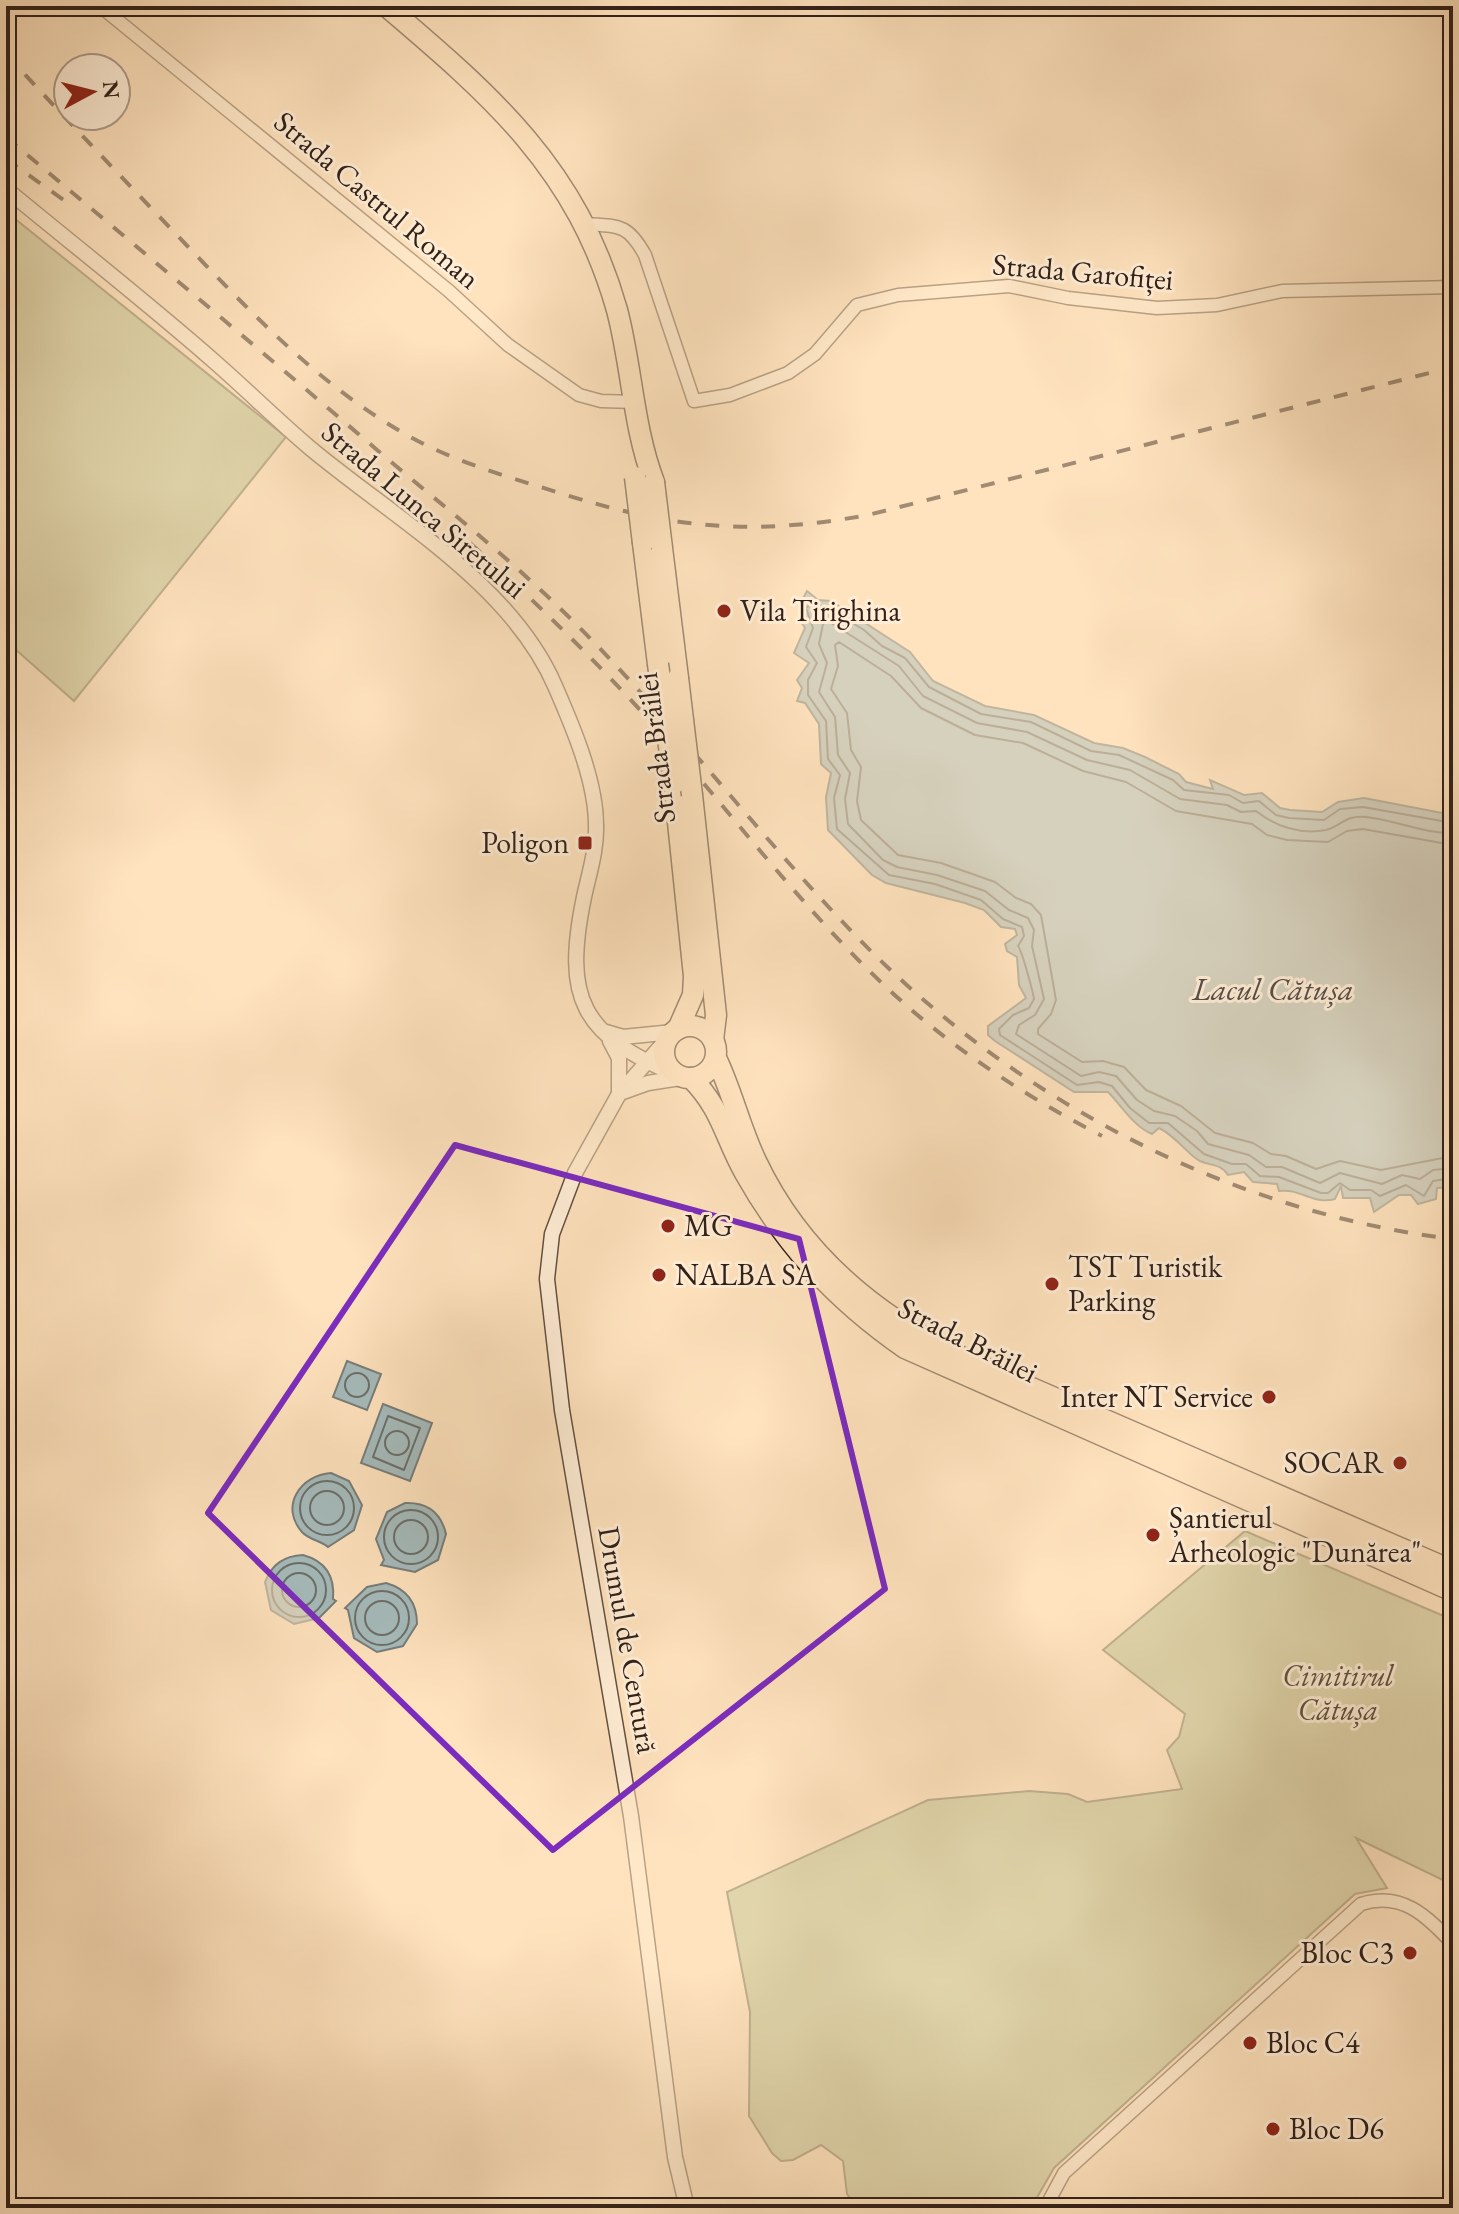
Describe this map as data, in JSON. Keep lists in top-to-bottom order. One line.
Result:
{"streets":{"highway":["Strada Brăilei"],"street":["Strada Castrul Roman","Strada Garofiței","Strada Lunca Siretului","Drumul de Centură"]},"crossings":[["Strada Castrul Roman","Strada Brăilei"],["Strada Garofiței","Strada Brăilei"],["Strada Lunca Siretului","Strada Brăilei"],["Strada Lunca Siretului","Drumul de Centură"],["Strada Brăilei","Drumul de Centură"]],"water":["Lacul Cătușa"],"parks":["Cimitirul Cătușa"],"places":{"other":["Vila Tirighina","MG","NALBA SA","TST Turistik Parking","Inter NT Service","SOCAR","Șantierul Arheologic \"Dunărea\"","Bloc C3","Bloc C4","Bloc D6"],"transit":["Poligon"]},"north":"right"}
